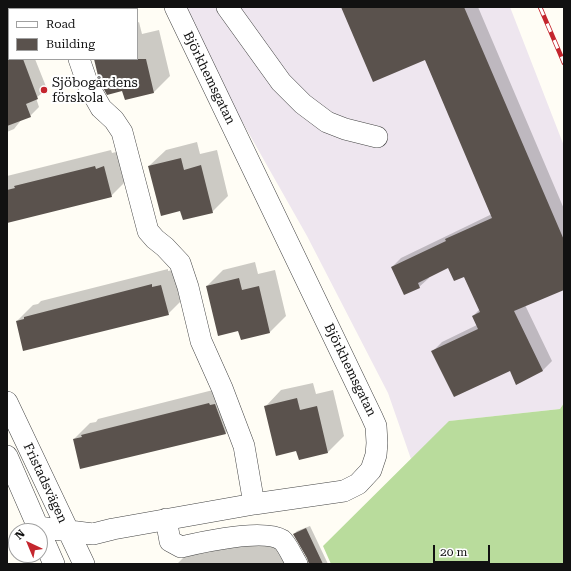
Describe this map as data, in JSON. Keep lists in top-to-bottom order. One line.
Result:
{"streets":{"street":["Björkhemsgatan","Fristadsvägen"]},"crossings":[["Björkhemsgatan","Fristadsvägen"]],"places":["Sjöbogårdens förskola"],"legend":["Road","Building"],"scale_bar":"20 m","north":"top left"}
